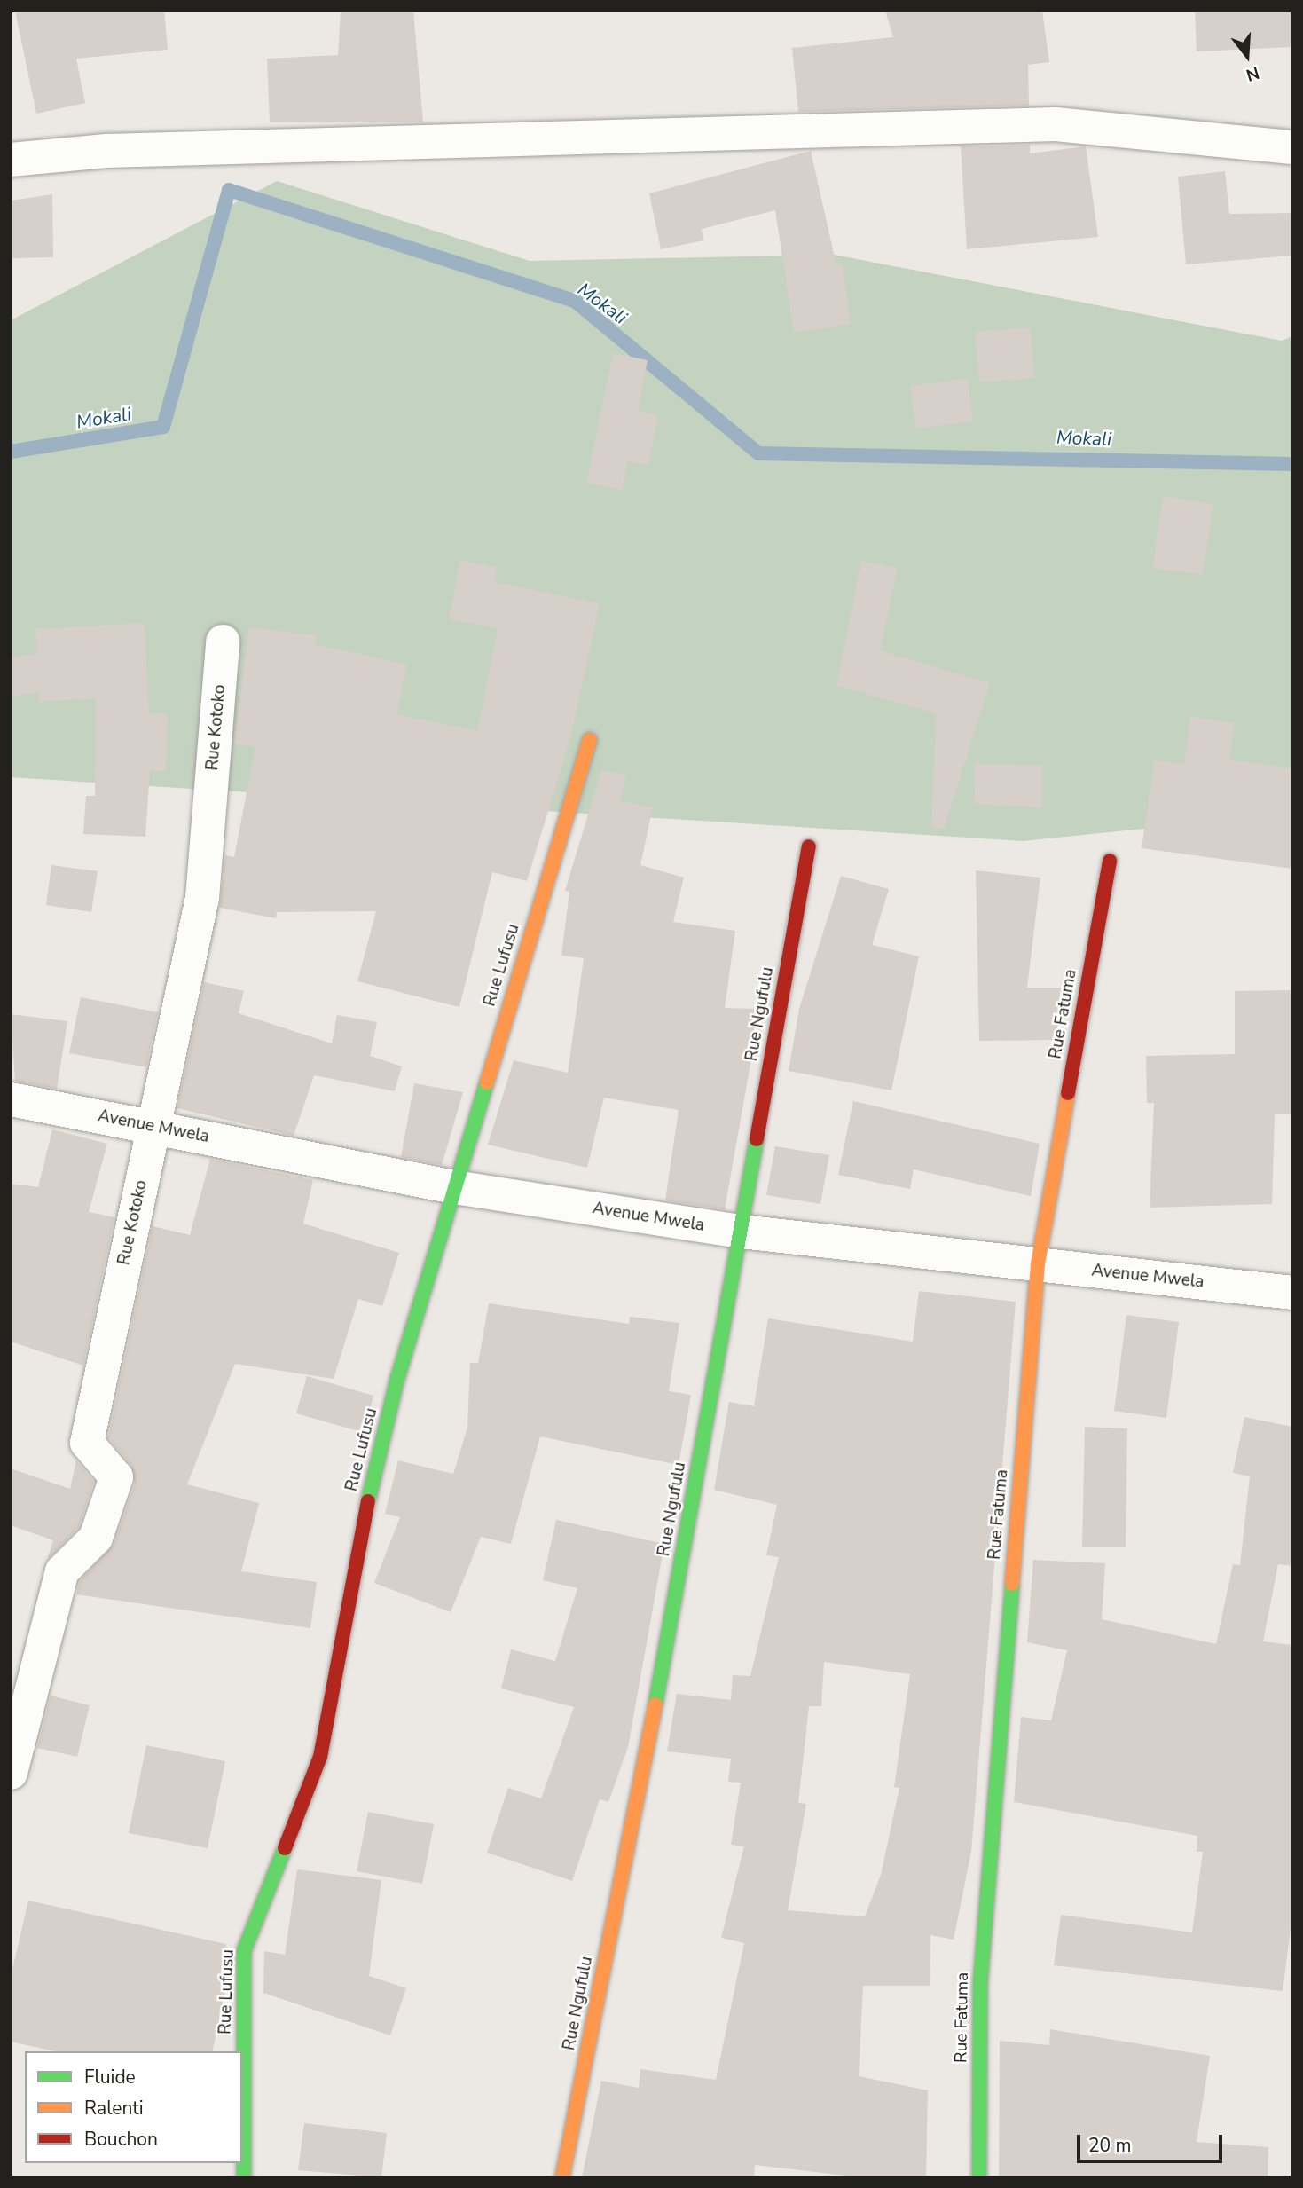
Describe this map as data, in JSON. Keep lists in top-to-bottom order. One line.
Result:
{"streets":{"street":["Rue Kotoko","Rue Lufusu","Rue Ngufulu","Rue Fatuma","Avenue Mwela"]},"crossings":[["Rue Kotoko","Avenue Mwela"],["Rue Lufusu","Avenue Mwela"],["Rue Ngufulu","Avenue Mwela"],["Rue Fatuma","Avenue Mwela"]],"water":["Mokali"],"legend":["Fluide","Ralenti","Bouchon"],"scale_bar":"20 m","north":"bottom"}
